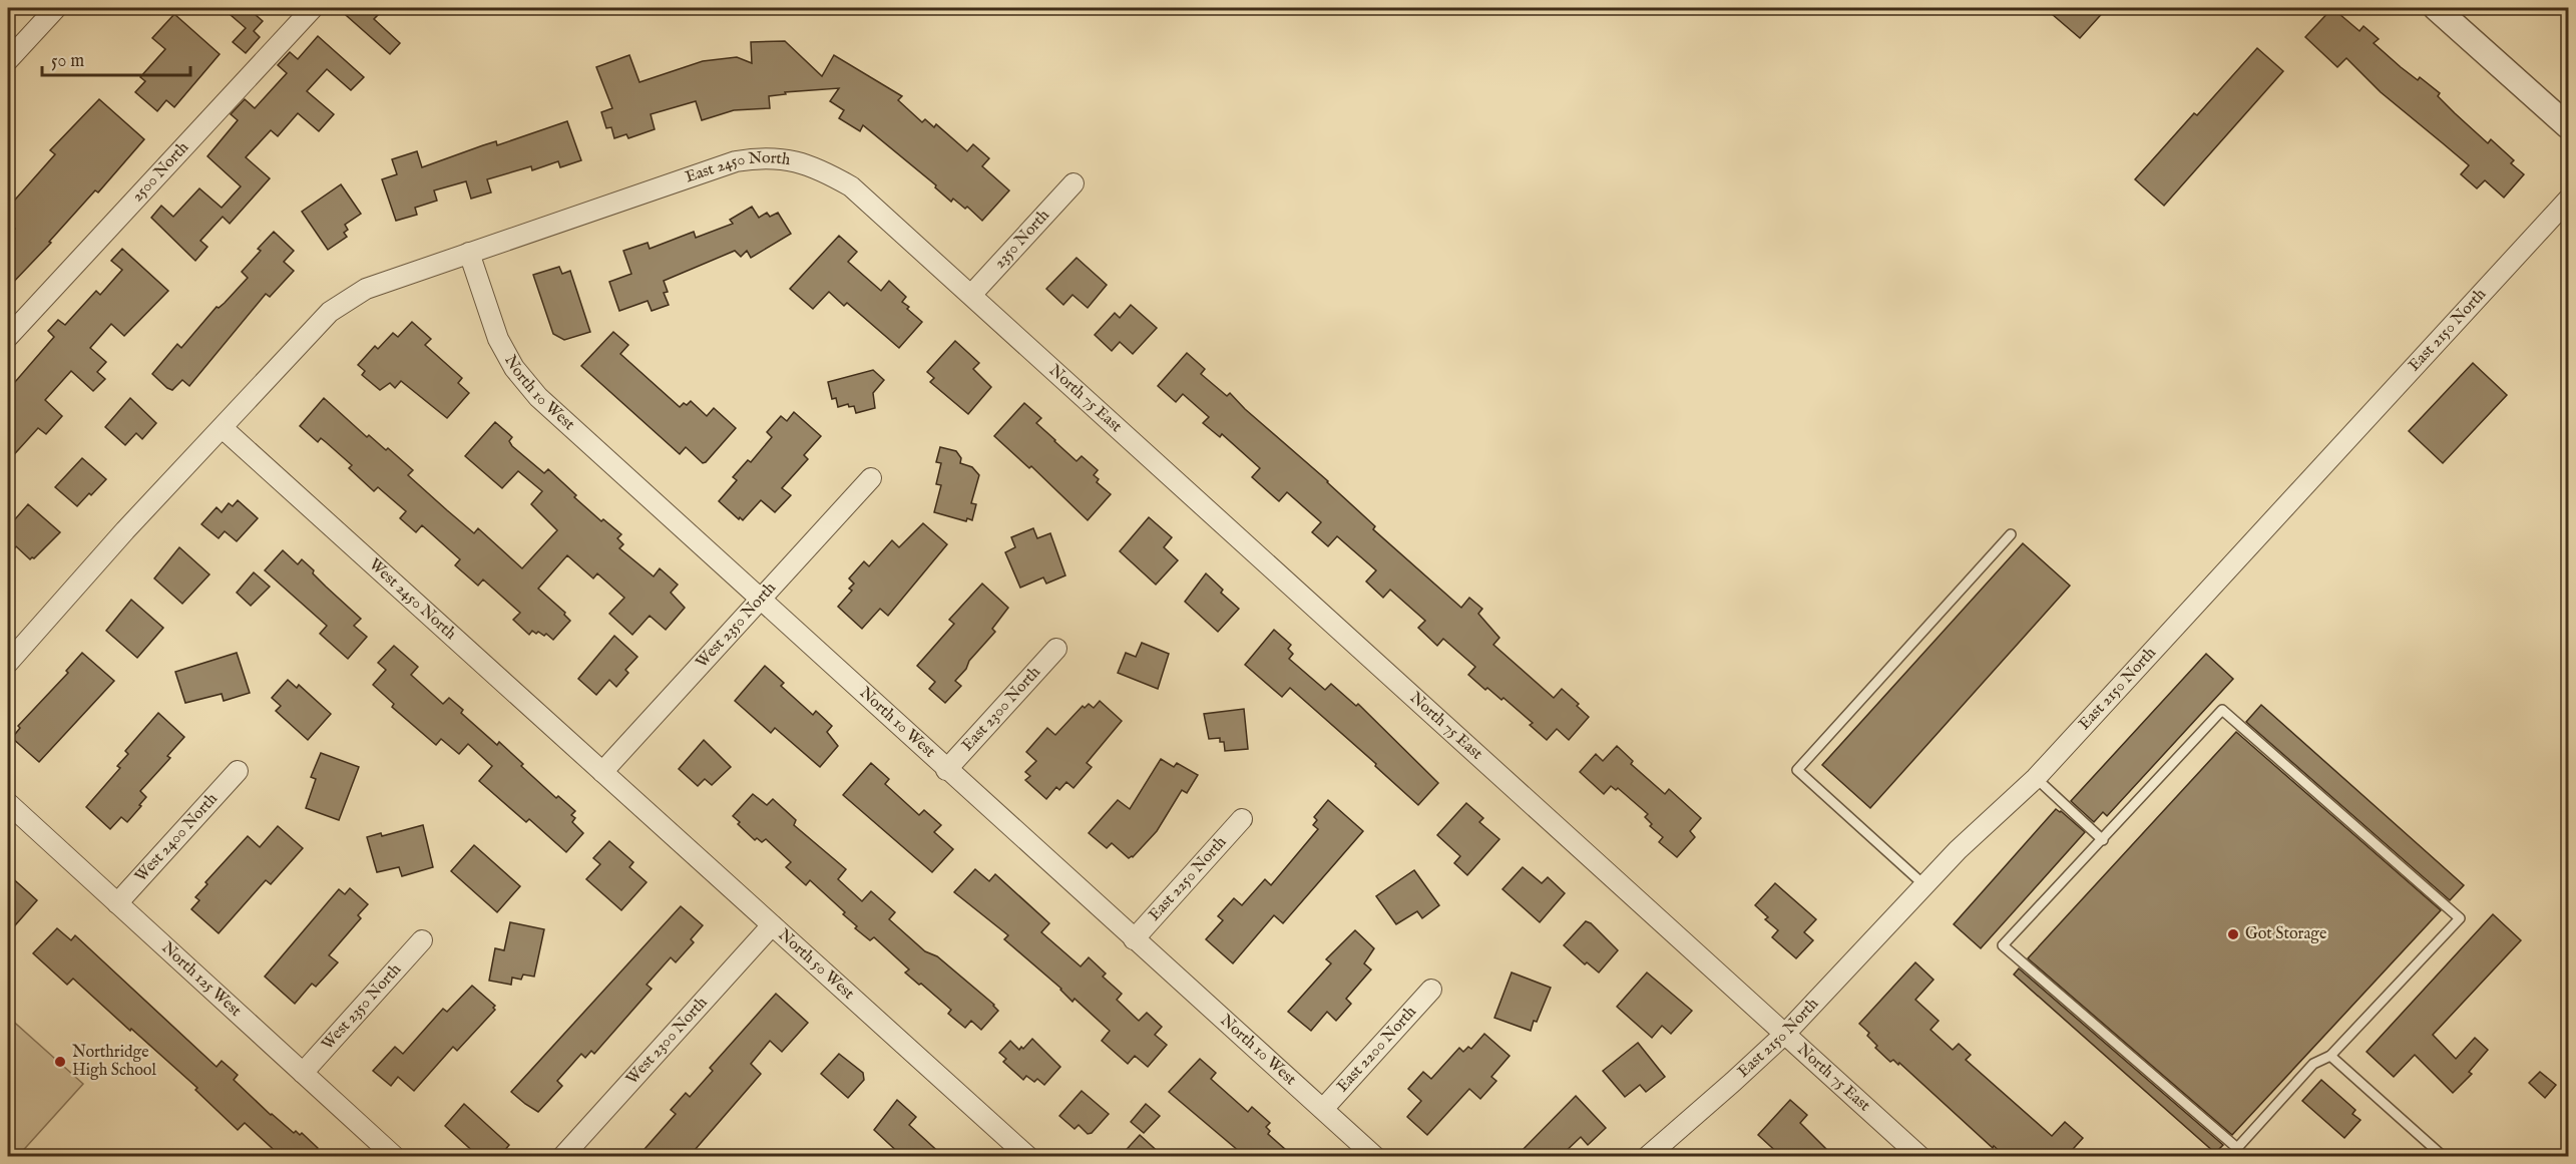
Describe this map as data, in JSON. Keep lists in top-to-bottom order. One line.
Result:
{"streets":{"street":["East 2450 North","2500 North","2350 North","East 2150 North","North 10 West","North 75 East","West 2450 North","West 2350 North","East 2300 North","West 2400 North","East 2250 North","North 50 West","North 125 West","West 2300 North","East 2200 North"]},"crossings":[["East 2450 North","2350 North"],["East 2450 North","North 10 West"],["East 2450 North","North 75 East"],["2350 North","North 75 East"],["East 2150 North","North 75 East"],["North 10 West","West 2350 North"],["North 10 West","East 2300 North"],["North 10 West","East 2250 North"],["North 10 West","East 2200 North"],["West 2450 North","West 2350 North"],["West 2450 North","North 50 West"],["West 2350 North","North 50 West"],["West 2350 North","North 125 West"],["West 2400 North","North 125 West"],["North 50 West","West 2300 North"]],"places":["Got Storage","Northridge High School"],"scale_bar":"50 m"}
